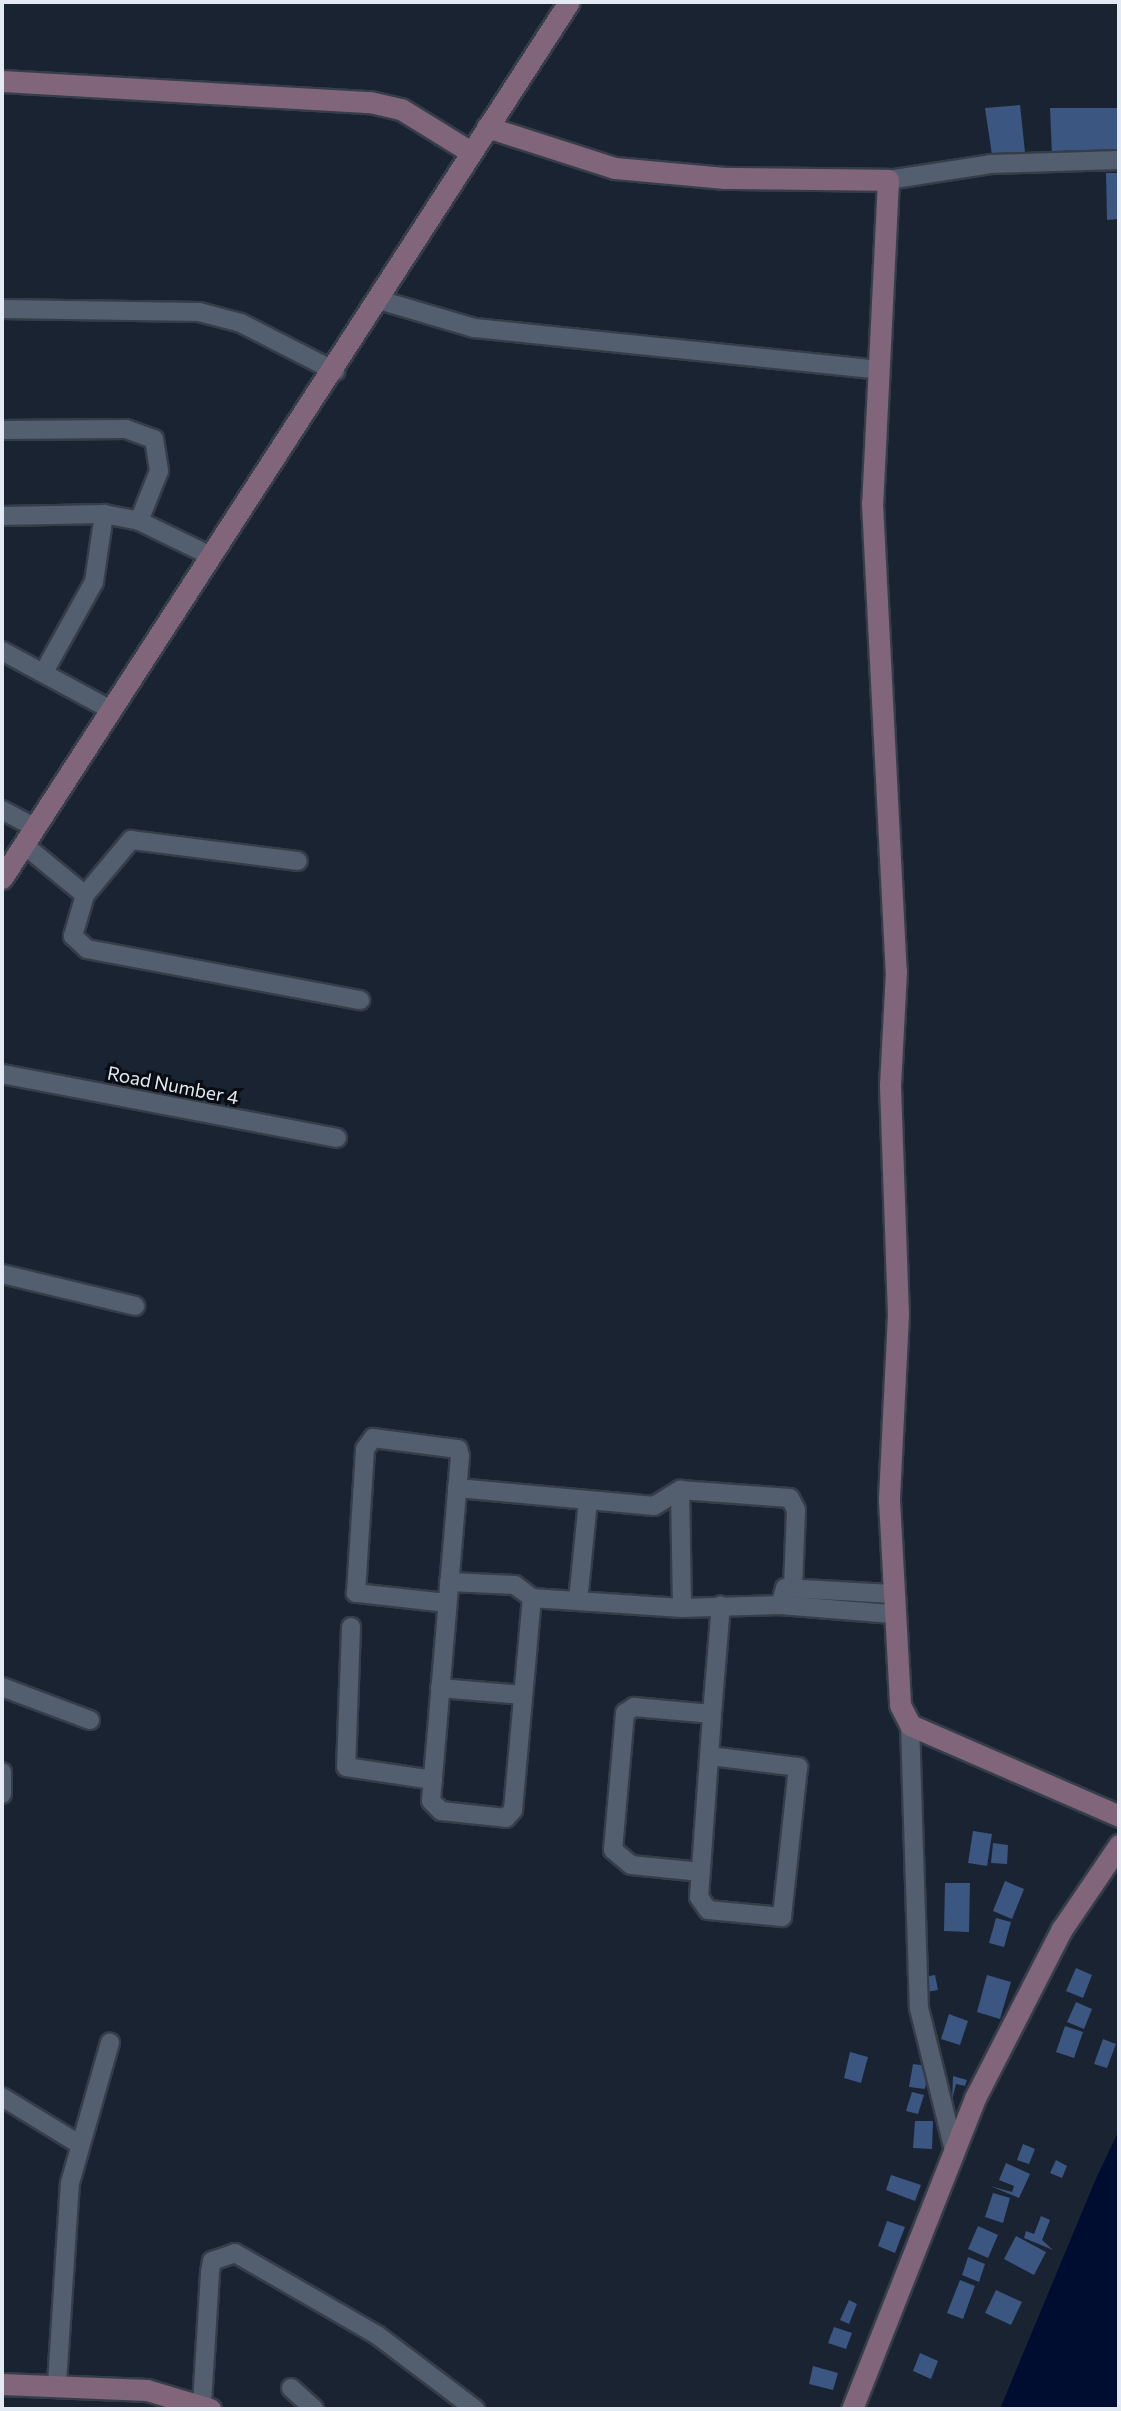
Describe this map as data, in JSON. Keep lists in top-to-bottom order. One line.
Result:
{"streets":{"street":["Road Number 4"]}}
